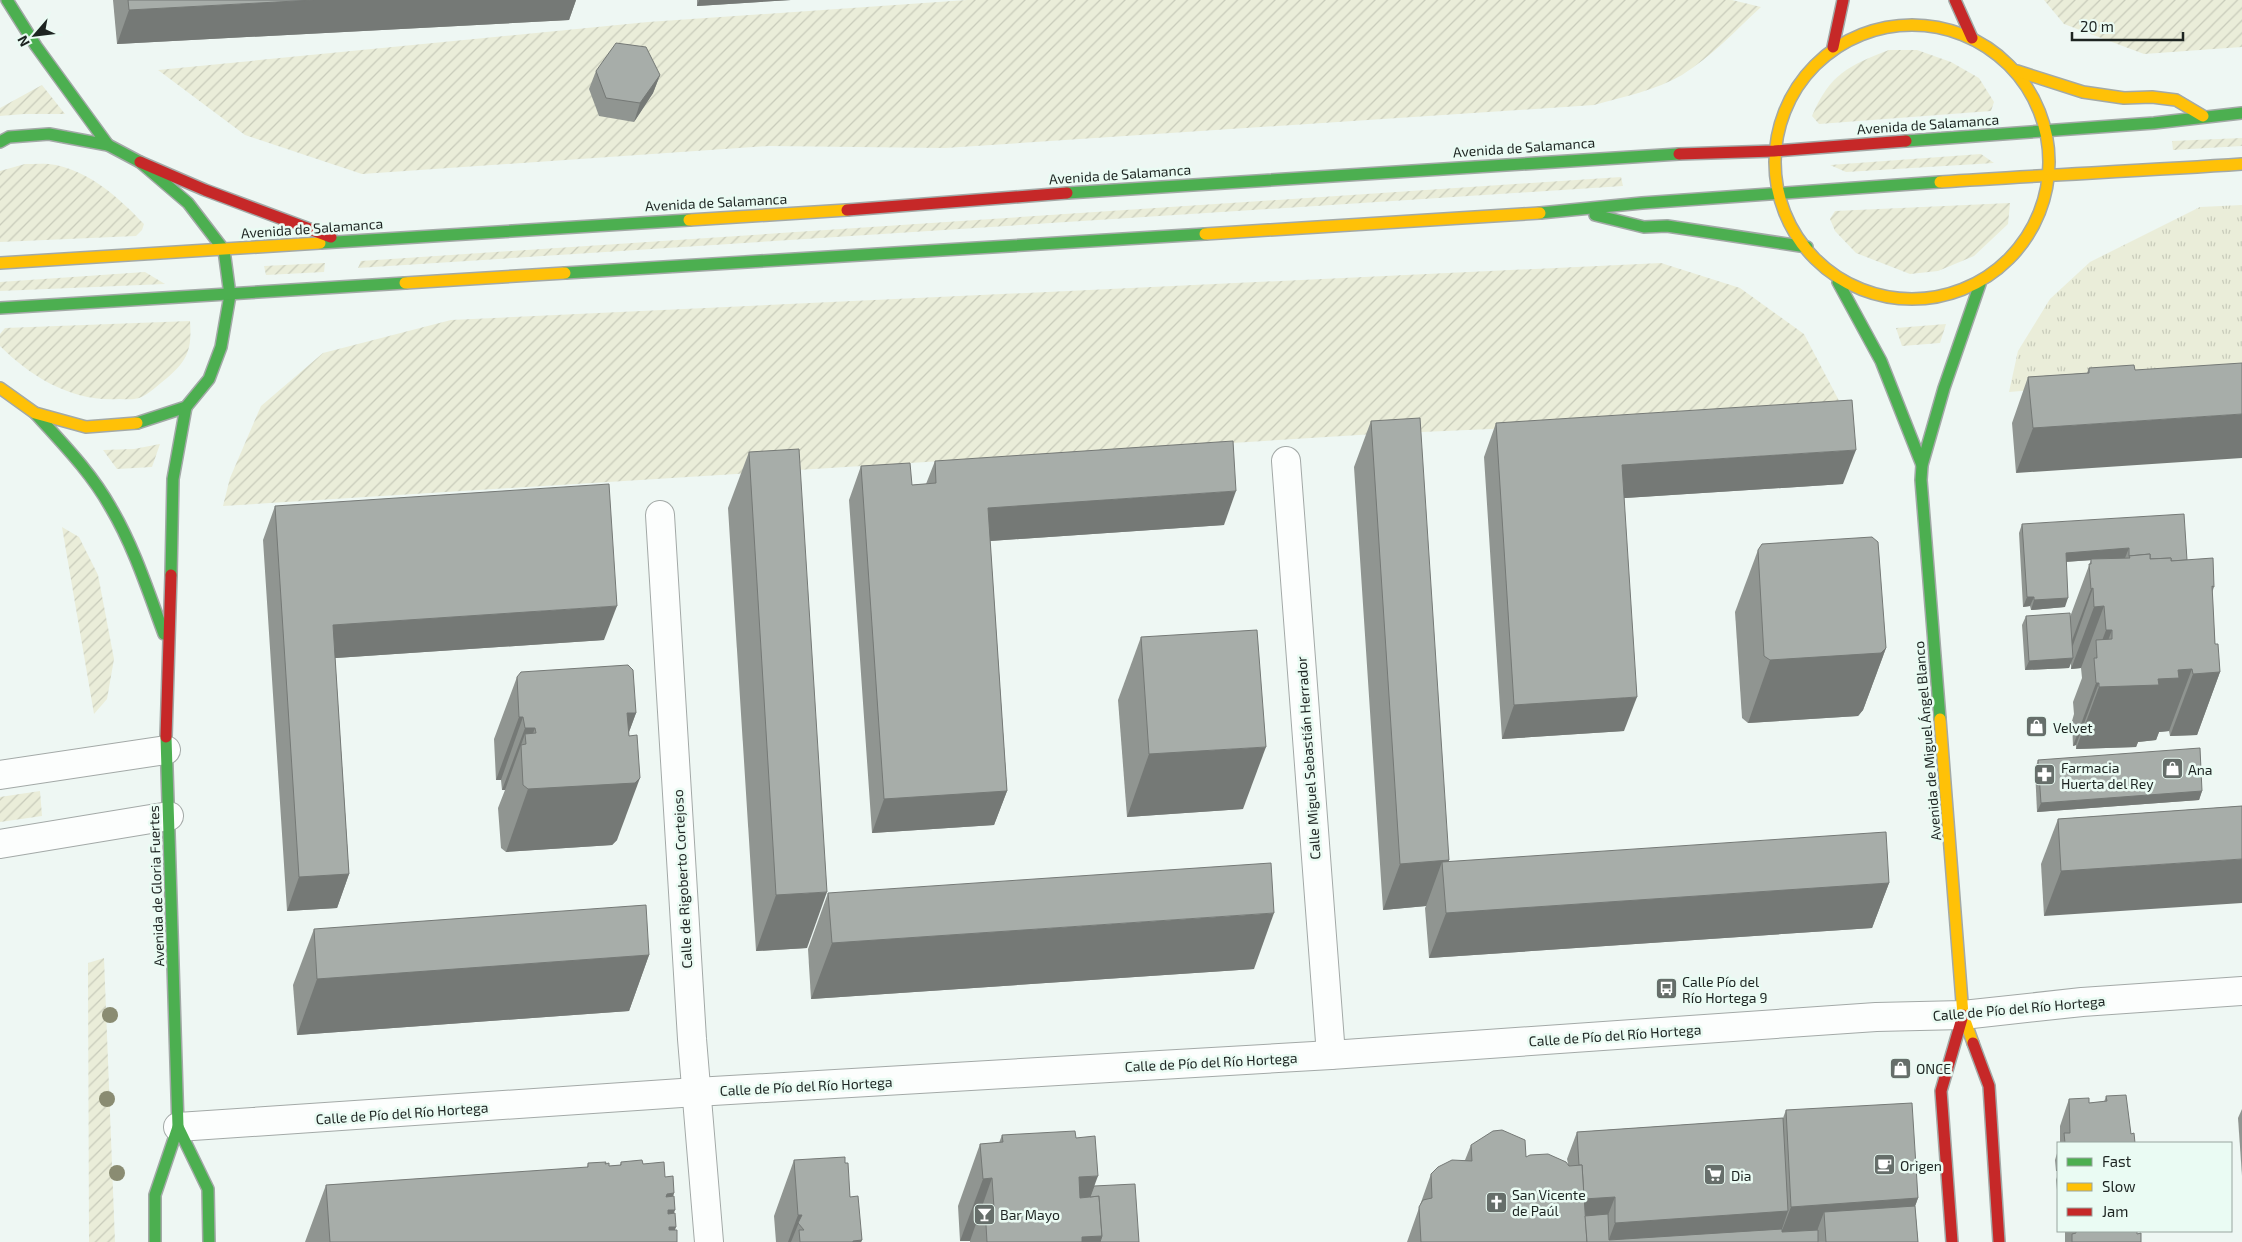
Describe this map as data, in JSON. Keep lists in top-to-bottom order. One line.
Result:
{"streets":{"main road":["Avenida de Salamanca","Avenida de Miguel Ángel Blanco","Avenida de Gloria Fuertes"],"street":["Calle Miguel Sebastián Herrador","Calle de Rigoberto Cortejoso","Calle de Pío del Río Hortega"]},"crossings":[["Avenida de Miguel Ángel Blanco","Calle de Pío del Río Hortega"],["Calle Miguel Sebastián Herrador","Calle de Pío del Río Hortega"],["Calle de Rigoberto Cortejoso","Calle de Pío del Río Hortega"],["Avenida de Gloria Fuertes","Calle de Pío del Río Hortega"]],"places":{"shop":["Velvet","Ana","ONCE"],"pharmacy":["Farmacia Huerta del Rey"],"bus stop":["Calle Pío del Río Hortega 9"],"cafe":["Origen"],"supermarket":["Dia"],"church":["San Vicente de Paúl"],"bar":["Bar Mayo"]},"legend":["Fast","Slow","Jam"],"scale_bar":"20 m","north":"bottom left"}
